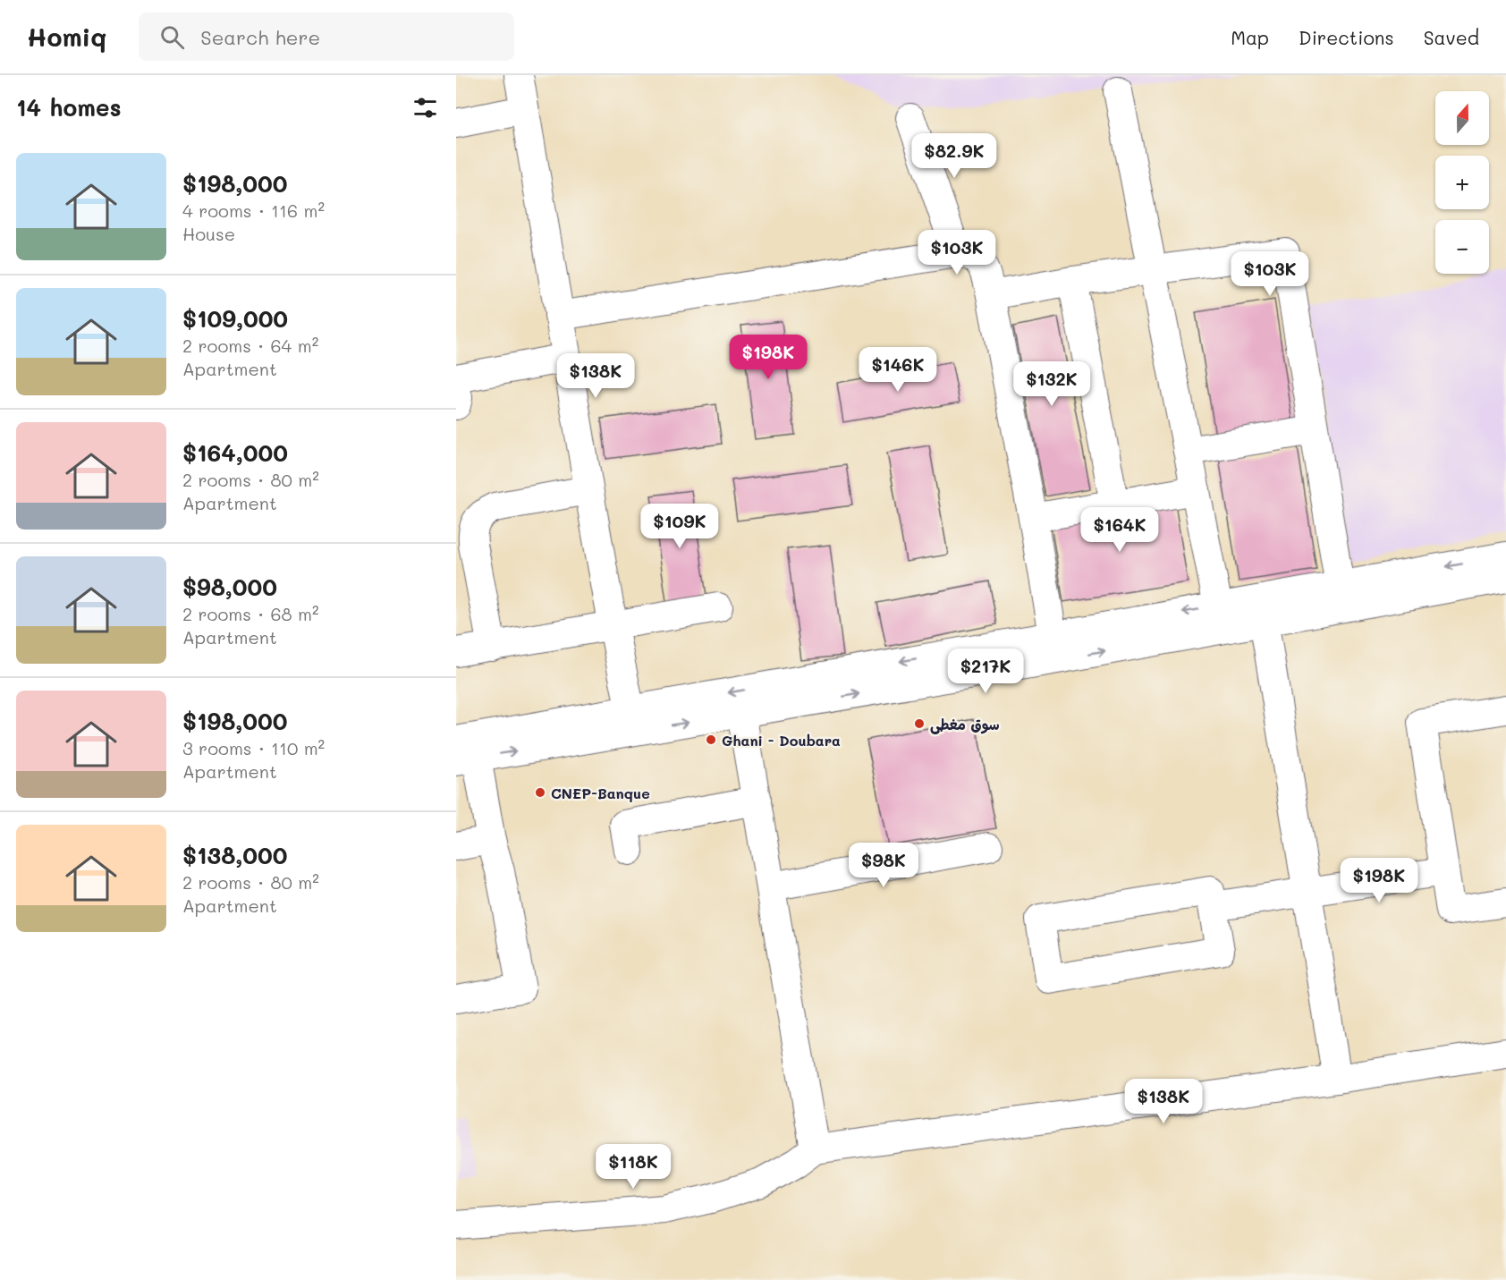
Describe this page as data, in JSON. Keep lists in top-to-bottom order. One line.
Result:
{"places":["سوق مغطى","Ghani - Doubara","CNEP-Banque"],"north":"top","page":{"header":"Homiq","search":"Search here","nav":["Map","Directions","Saved"],"heading":"14 homes","map_buttons":["+","−"],"price":["$82.9K","$103K","$103K","$198K","$146K","$138K","$132K","$109K","$164K","$217K","$98K","$198K","$138K","$118K"],"list":[{"name":"$198,000","note":"4 rooms · 116 m² · House"},{"name":"$109,000","note":"2 rooms · 64 m² · Apartment"},{"name":"$164,000","note":"2 rooms · 80 m² · Apartment"},{"name":"$98,000","note":"2 rooms · 68 m² · Apartment"},{"name":"$198,000","note":"3 rooms · 110 m² · Apartment"},{"name":"$138,000","note":"2 rooms · 80 m² · Apartment"}]}}
